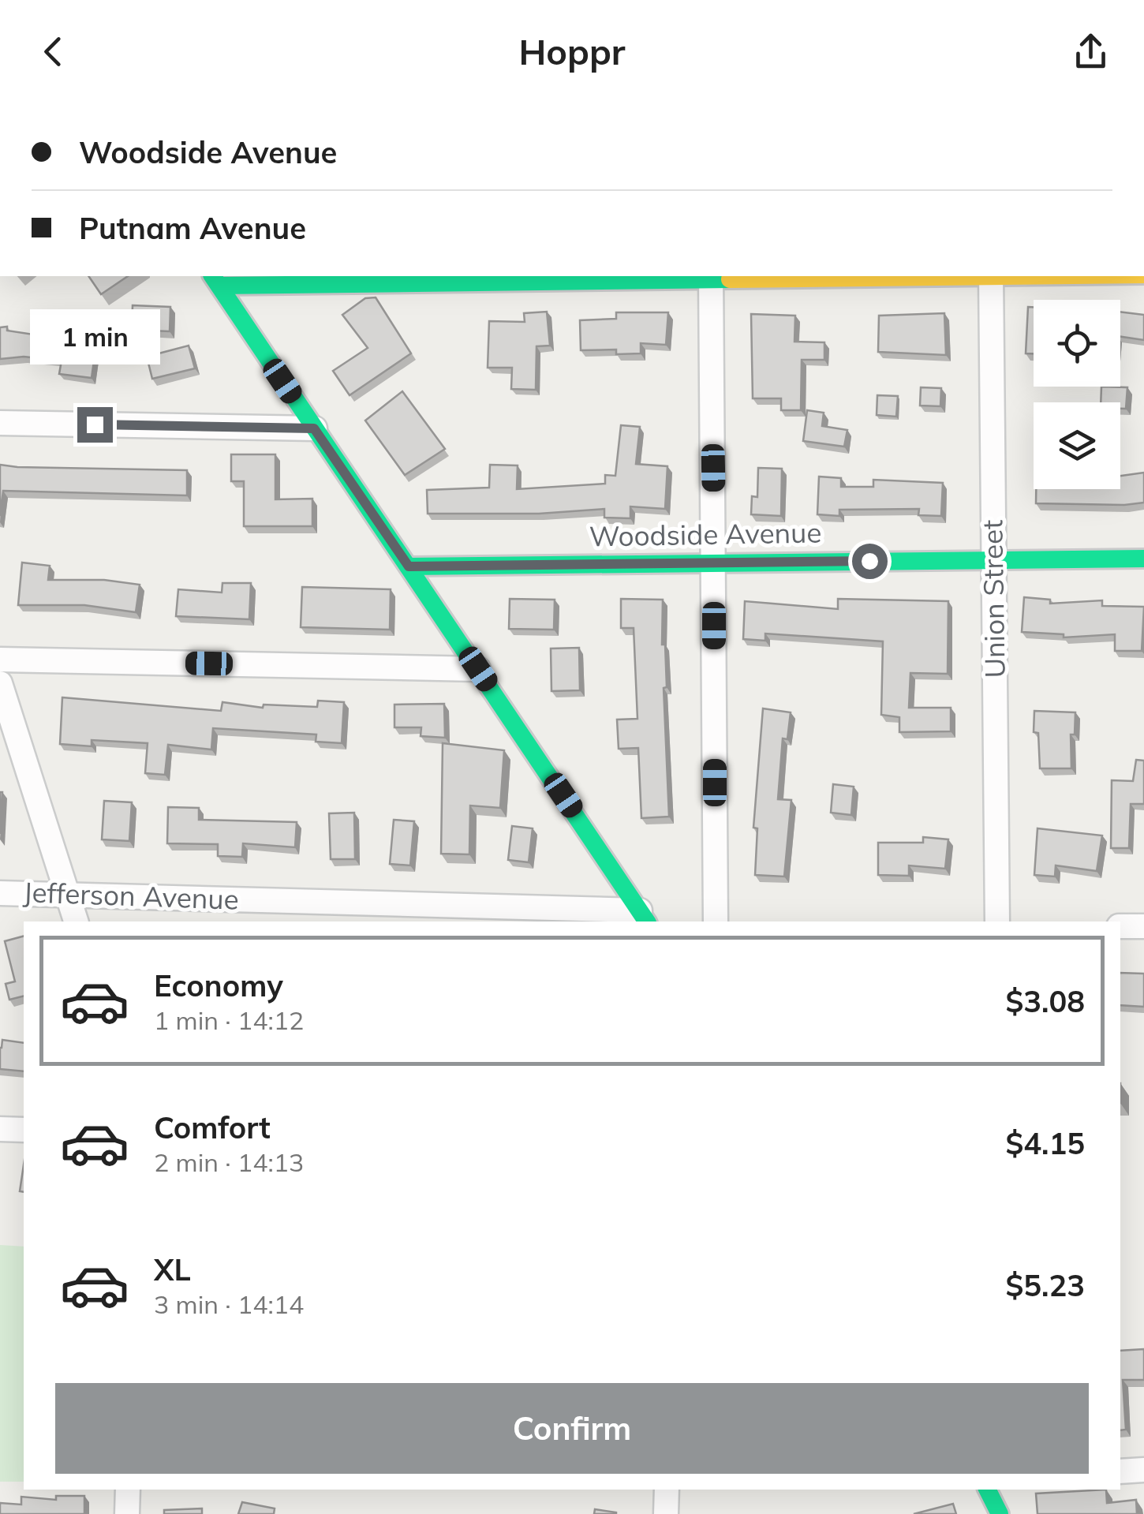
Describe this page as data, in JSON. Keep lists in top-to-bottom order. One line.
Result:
{"streets":{"street":["Woodside Avenue","Union Street","Jefferson Avenue"]},"crossings":[["Woodside Avenue","Union Street"]],"page":{"header":"Hoppr","banner":["Woodside Avenue","Putnam Avenue"],"bubble":"1 min","list":[{"name":"Economy","note":"1 min · 14:12","value":"$3.08"},{"name":"Comfort","note":"2 min · 14:13","value":"$4.15"},{"name":"XL","note":"3 min · 14:14","value":"$5.23"}],"buttons":"Confirm"}}
